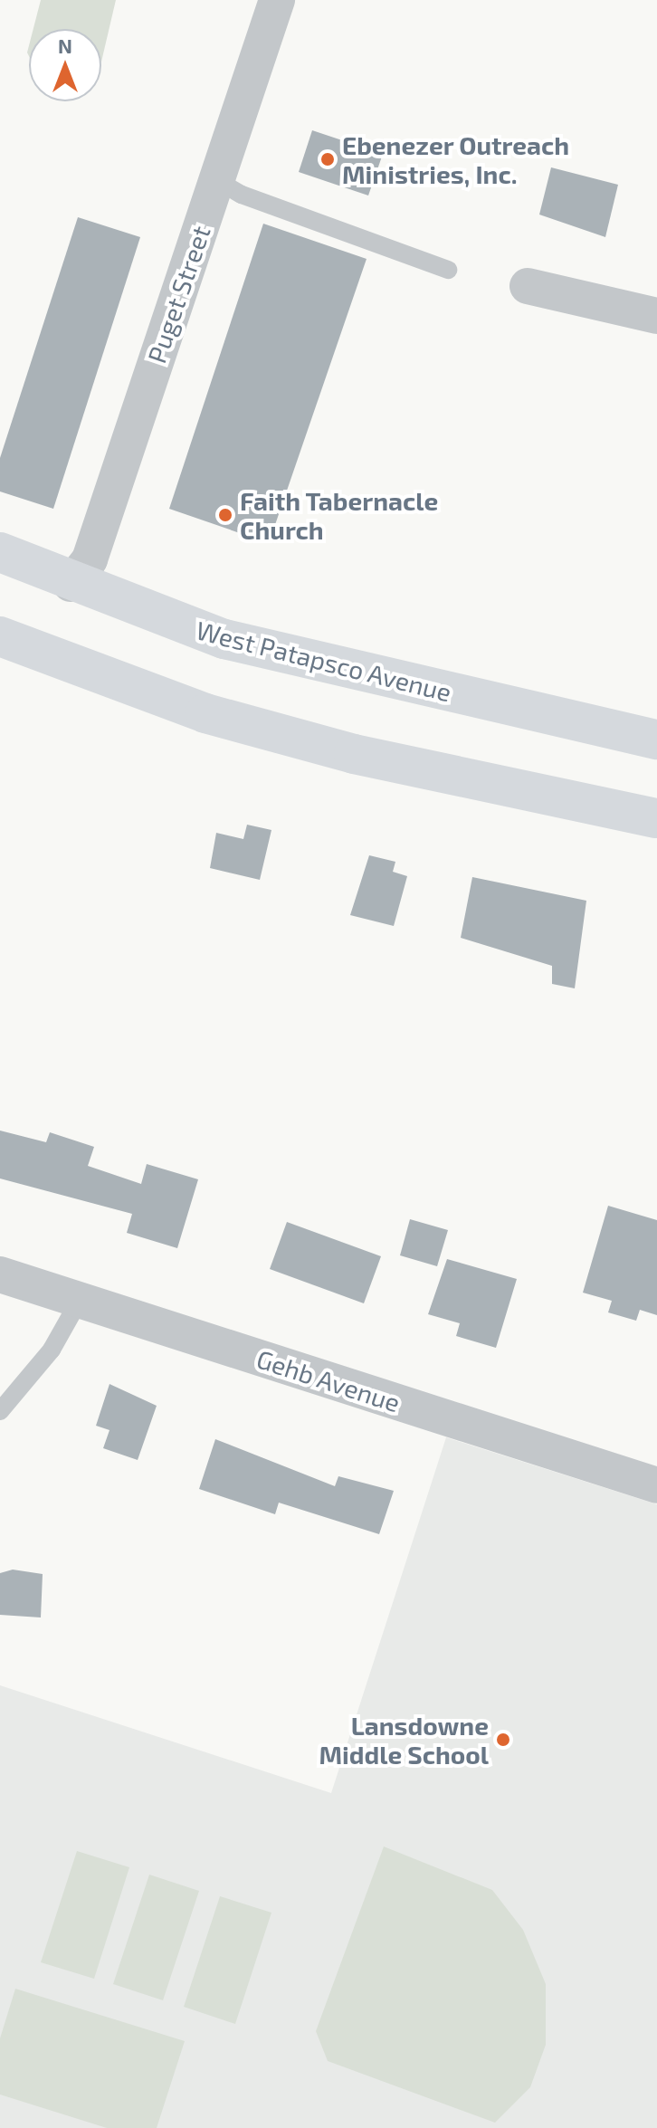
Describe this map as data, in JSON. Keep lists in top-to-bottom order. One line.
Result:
{"streets":{"main road":["West Patapsco Avenue"],"street":["Puget Street","Gehb Avenue"]},"crossings":[["Puget Street","West Patapsco Avenue"]],"places":["Ebenezer Outreach Ministries, Inc.","Faith Tabernacle Church","Lansdowne Middle School"],"north":"top"}
